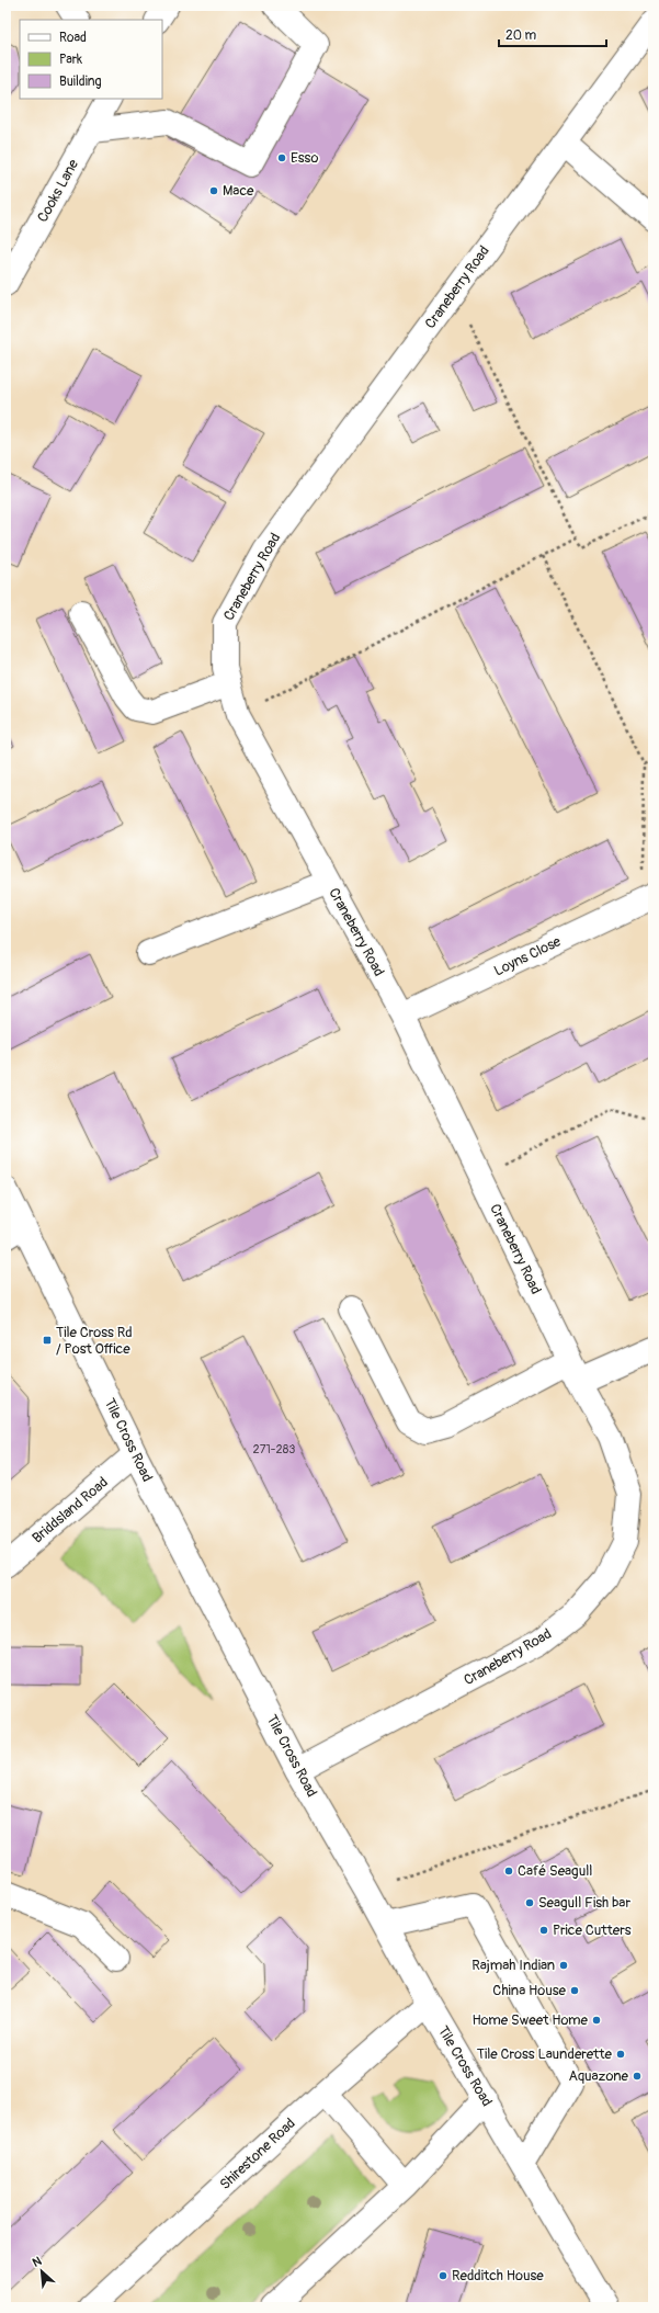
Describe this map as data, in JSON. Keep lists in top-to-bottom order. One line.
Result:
{"streets":{"street":["Cooks Lane","Craneberry Road","Loyns Close","Tile Cross Road","Briddsland Road","Shirestone Road"]},"crossings":[["Craneberry Road","Loyns Close"],["Craneberry Road","Tile Cross Road"],["Tile Cross Road","Briddsland Road"],["Tile Cross Road","Shirestone Road"]],"places":{"other":["Esso","Mace","Café Seagull","Seagull Fish bar","Price Cutters","Rajmah Indian","China House","Home Sweet Home","Tile Cross Launderette","Aquazone","Redditch House"],"transit":["Tile Cross Rd / Post Office"]},"house_numbers":["271-283"],"legend":["Road","Park","Building"],"scale_bar":"20 m","north":"top left"}
